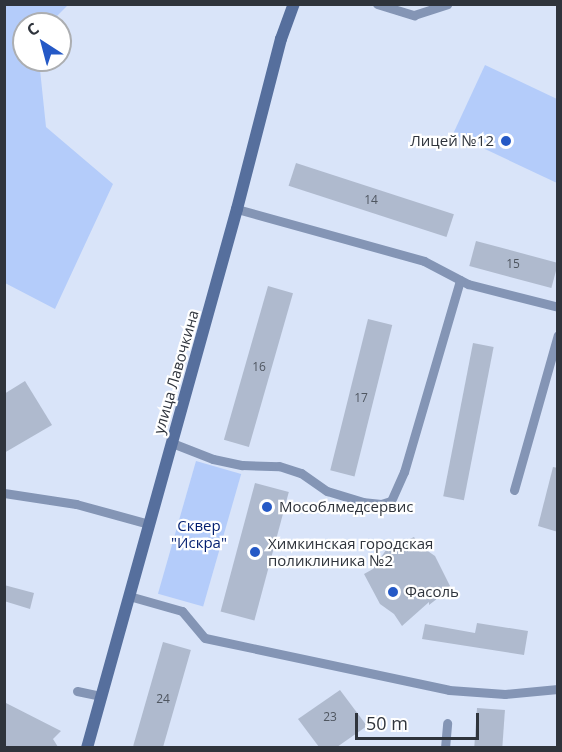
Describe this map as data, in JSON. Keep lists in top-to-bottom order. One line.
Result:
{"streets":{"street":["улица Лавочкина"]},"parks":["Сквер \"Искра\""],"places":["Лицей №12","Мособлмедсервис","Химкинская городская поликлиника №2","Фасоль"],"house_numbers":["14","15","16","17","24","23"],"scale_bar":"50 m","north":"top left"}
